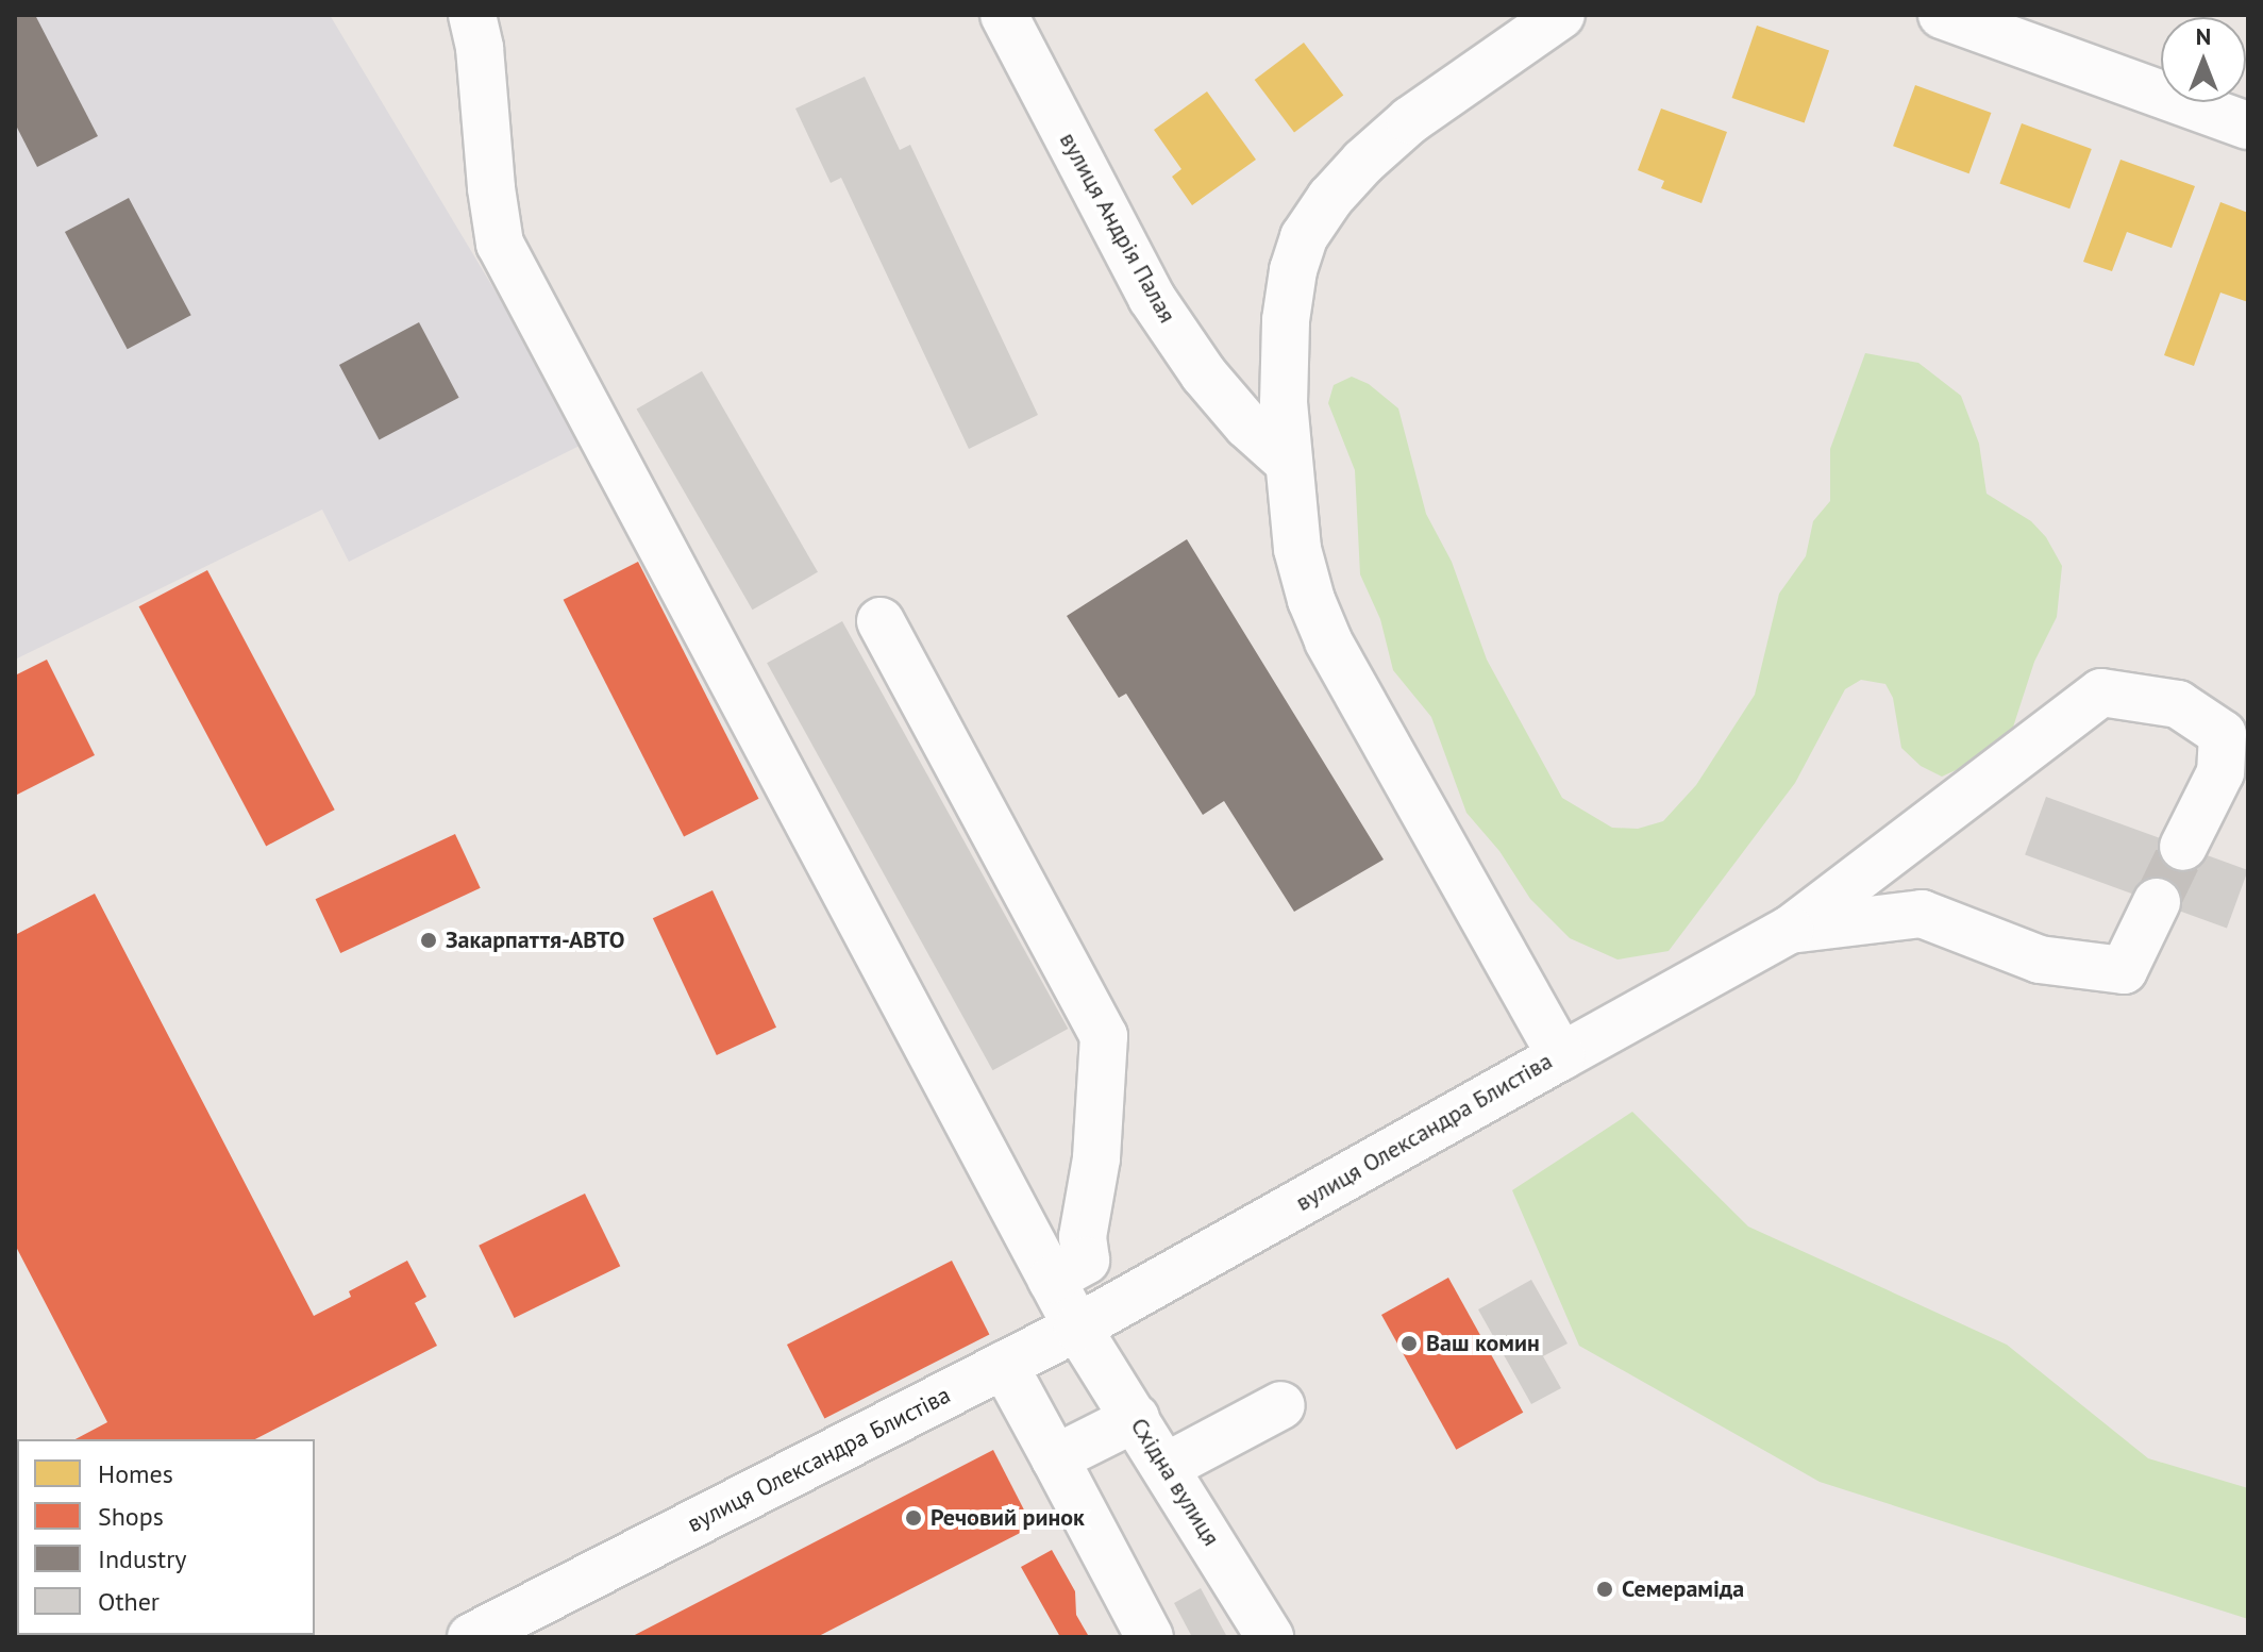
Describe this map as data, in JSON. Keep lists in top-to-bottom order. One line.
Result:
{"streets":{"street":["вулиця Андрія Палая","вулиця Олександра Блистіва","Східна вулиця"]},"crossings":[["вулиця Андрія Палая","вулиця Олександра Блистіва"],["вулиця Олександра Блистіва","Східна вулиця"]],"places":["Закарпаття-АВТО","Ваш комин","Речовий ринок","Семераміда"],"legend":["Homes","Shops","Industry","Other"],"north":"top"}
